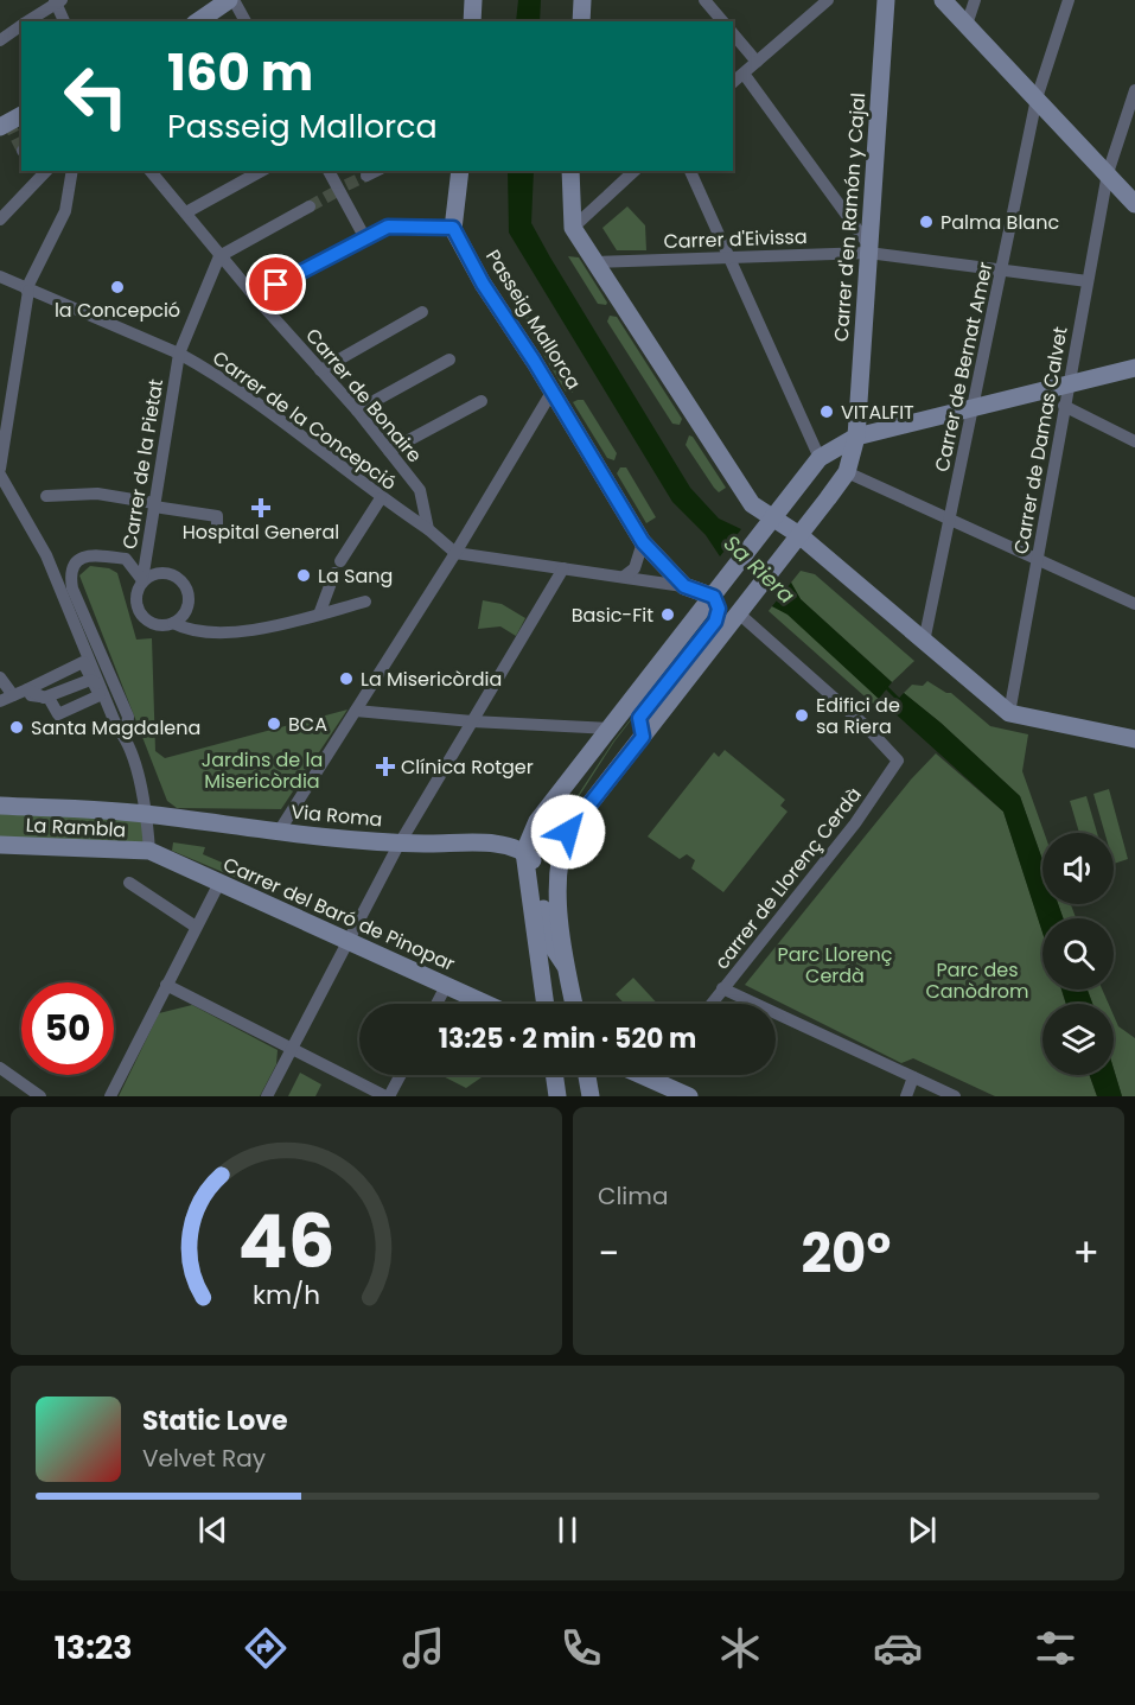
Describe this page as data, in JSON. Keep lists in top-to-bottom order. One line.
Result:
{"streets":{"street":["Carrer d'en Ramón y Cajal","Carrer d'Eivissa","Passeig Mallorca","Carrer de Bernat Amer","Carrer de Bonaire","Carrer de la Concepció","Carrer de Damas Calvet","Carrer de la Pietat","Via Roma","La Rambla","carrer de Llorenç Cerdà","Carrer del Baró de Pinopar"]},"crossings":[["Carrer d'en Ramón y Cajal","Carrer d'Eivissa"],["Carrer d'Eivissa","Carrer de Bernat Amer"],["Carrer d'Eivissa","Carrer de Damas Calvet"],["Carrer de Bonaire","Carrer de la Concepció"],["Carrer de Bonaire","Carrer de la Pietat"],["Carrer de la Concepció","Carrer de la Pietat"],["Via Roma","La Rambla"],["La Rambla","Carrer del Baró de Pinopar"]],"water":["Sa Riera"],"parks":["Jardins de la Misericòrdia","Parc Llorenç Cerdà","Parc des Canòdrom"],"places":{"other":["Palma Blanc","la Concepció","VITALFIT","La Sang","Basic-Fit","La Misericòrdia","Edifici de sa Riera","BCA","Santa Magdalena"],"health":["Hospital General","Clínica Rotger"]},"page":{"turn":["160 m","Passeig Mallorca"],"limit":"50","trip":"13:25 · 2 min · 520 m","tile":"Clima","heat":["−","20°","+"],"song":["Static Love","Velvet Ray"],"tabs":"13:23","gauge":["46","km/h"]}}
